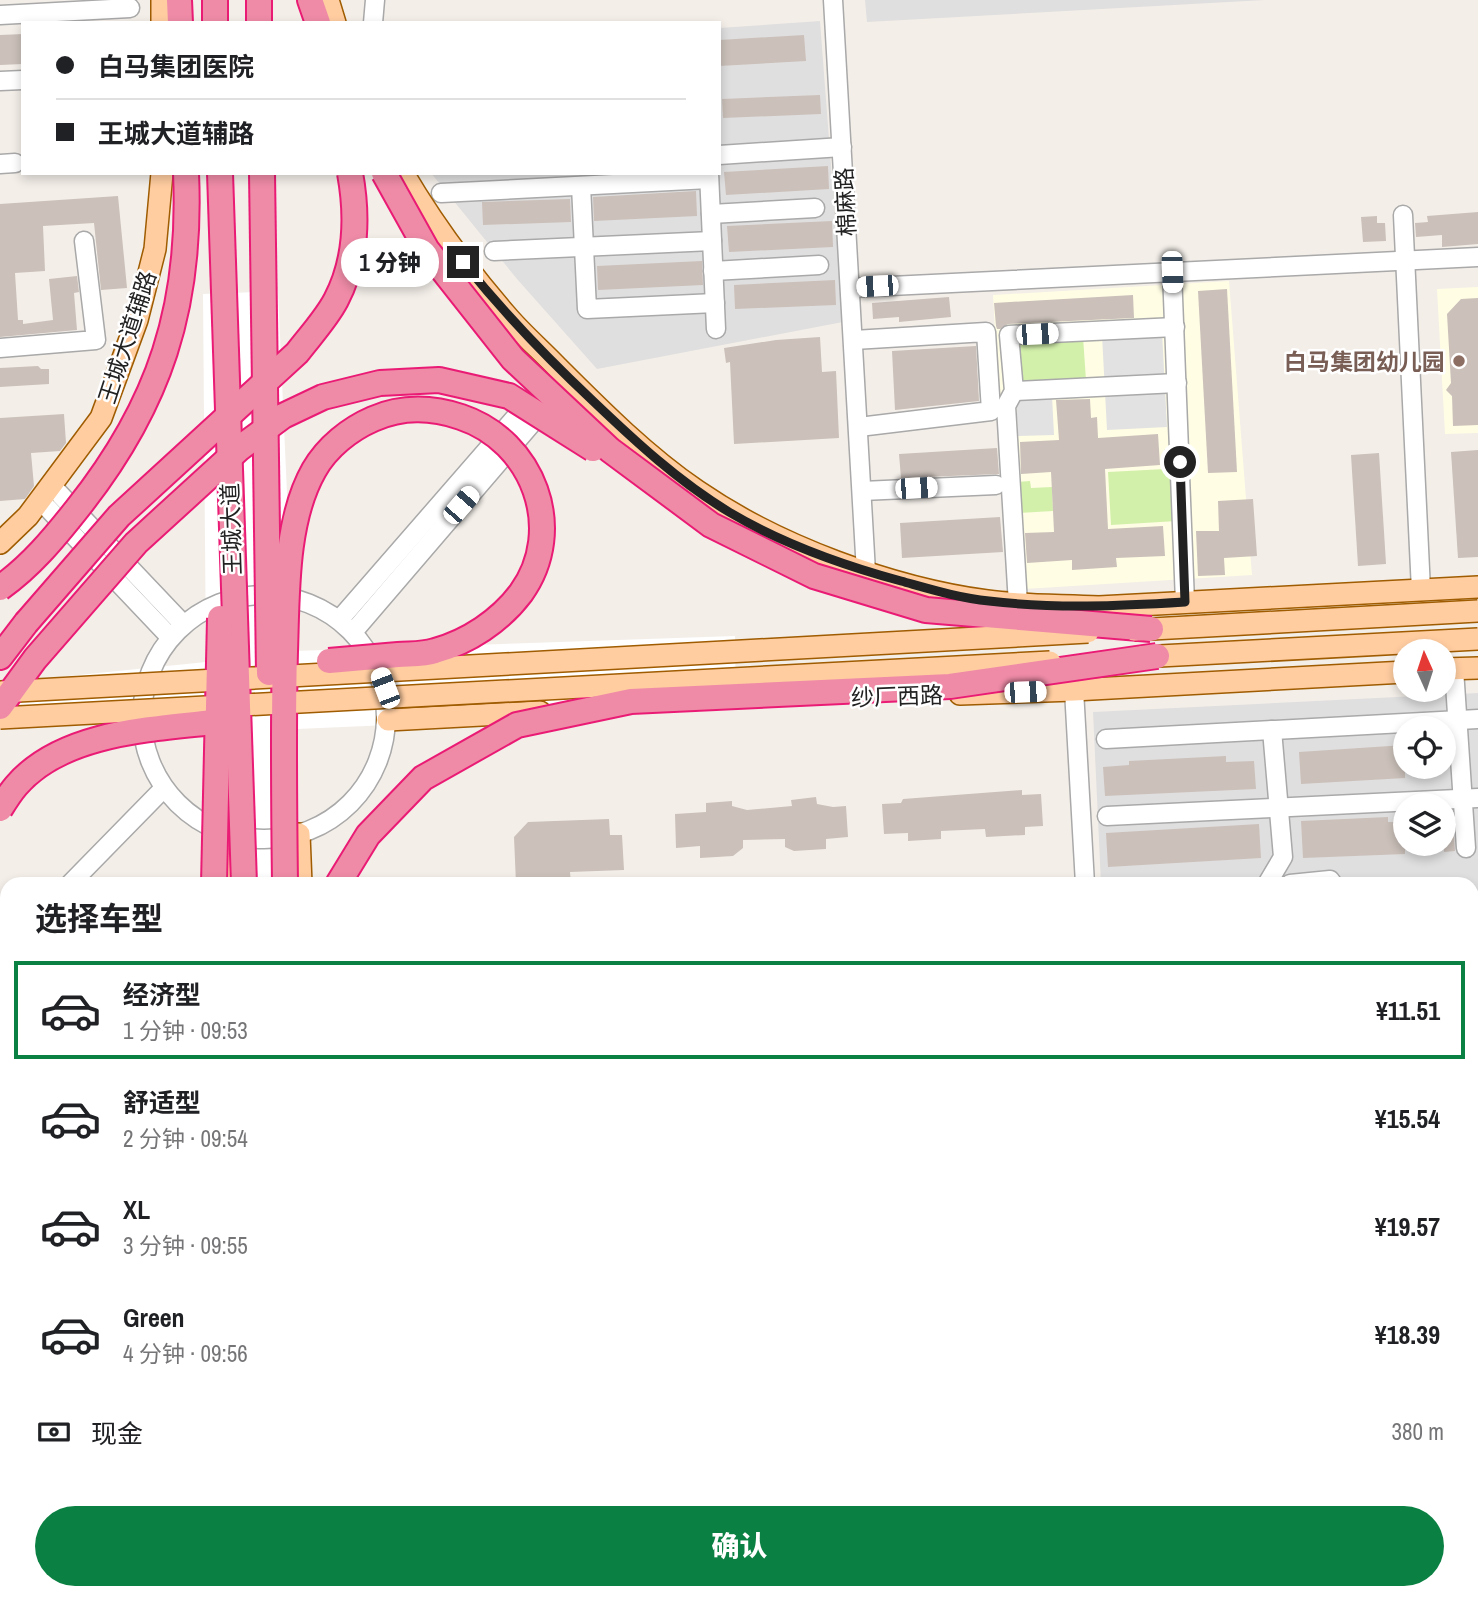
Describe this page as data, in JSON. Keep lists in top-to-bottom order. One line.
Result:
{"streets":{"highway":["王城大道"],"main road":["王城大道辅路","纱厂西路"],"street":["棉麻路"]},"places":["白马集团幼儿园"],"north":"top","page":{"banner":["白马集团医院","王城大道辅路"],"bubble":"1 分钟","heading":"选择车型","list":[{"name":"经济型","note":"1 分钟 · 09:53","value":"¥11.51"},{"name":"舒适型","note":"2 分钟 · 09:54","value":"¥15.54"},{"name":"XL","note":"3 分钟 · 09:55","value":"¥19.57"},{"name":"Green","note":"4 分钟 · 09:56","value":"¥18.39"}],"pay":["现金","380 m"],"buttons":"确认"}}
